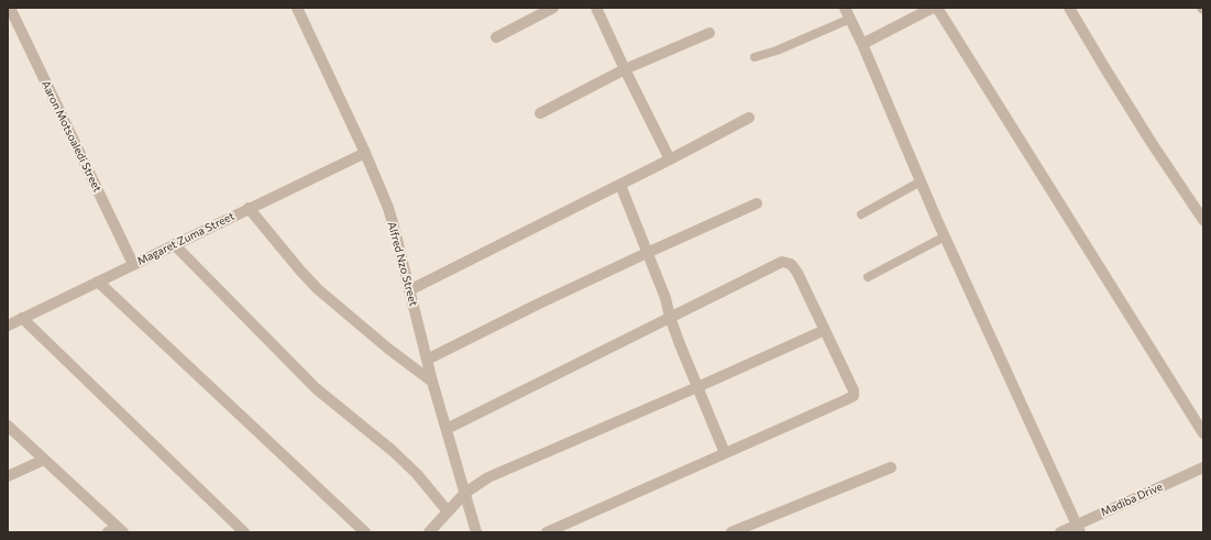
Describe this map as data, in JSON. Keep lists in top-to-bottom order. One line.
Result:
{"streets":{"street":["Aaron Motsoaledi Street","Magaret Zuma Street","Alfred Nzo Street","Madiba Drive"]},"crossings":[["Aaron Motsoaledi Street","Magaret Zuma Street"],["Magaret Zuma Street","Alfred Nzo Street"]]}
